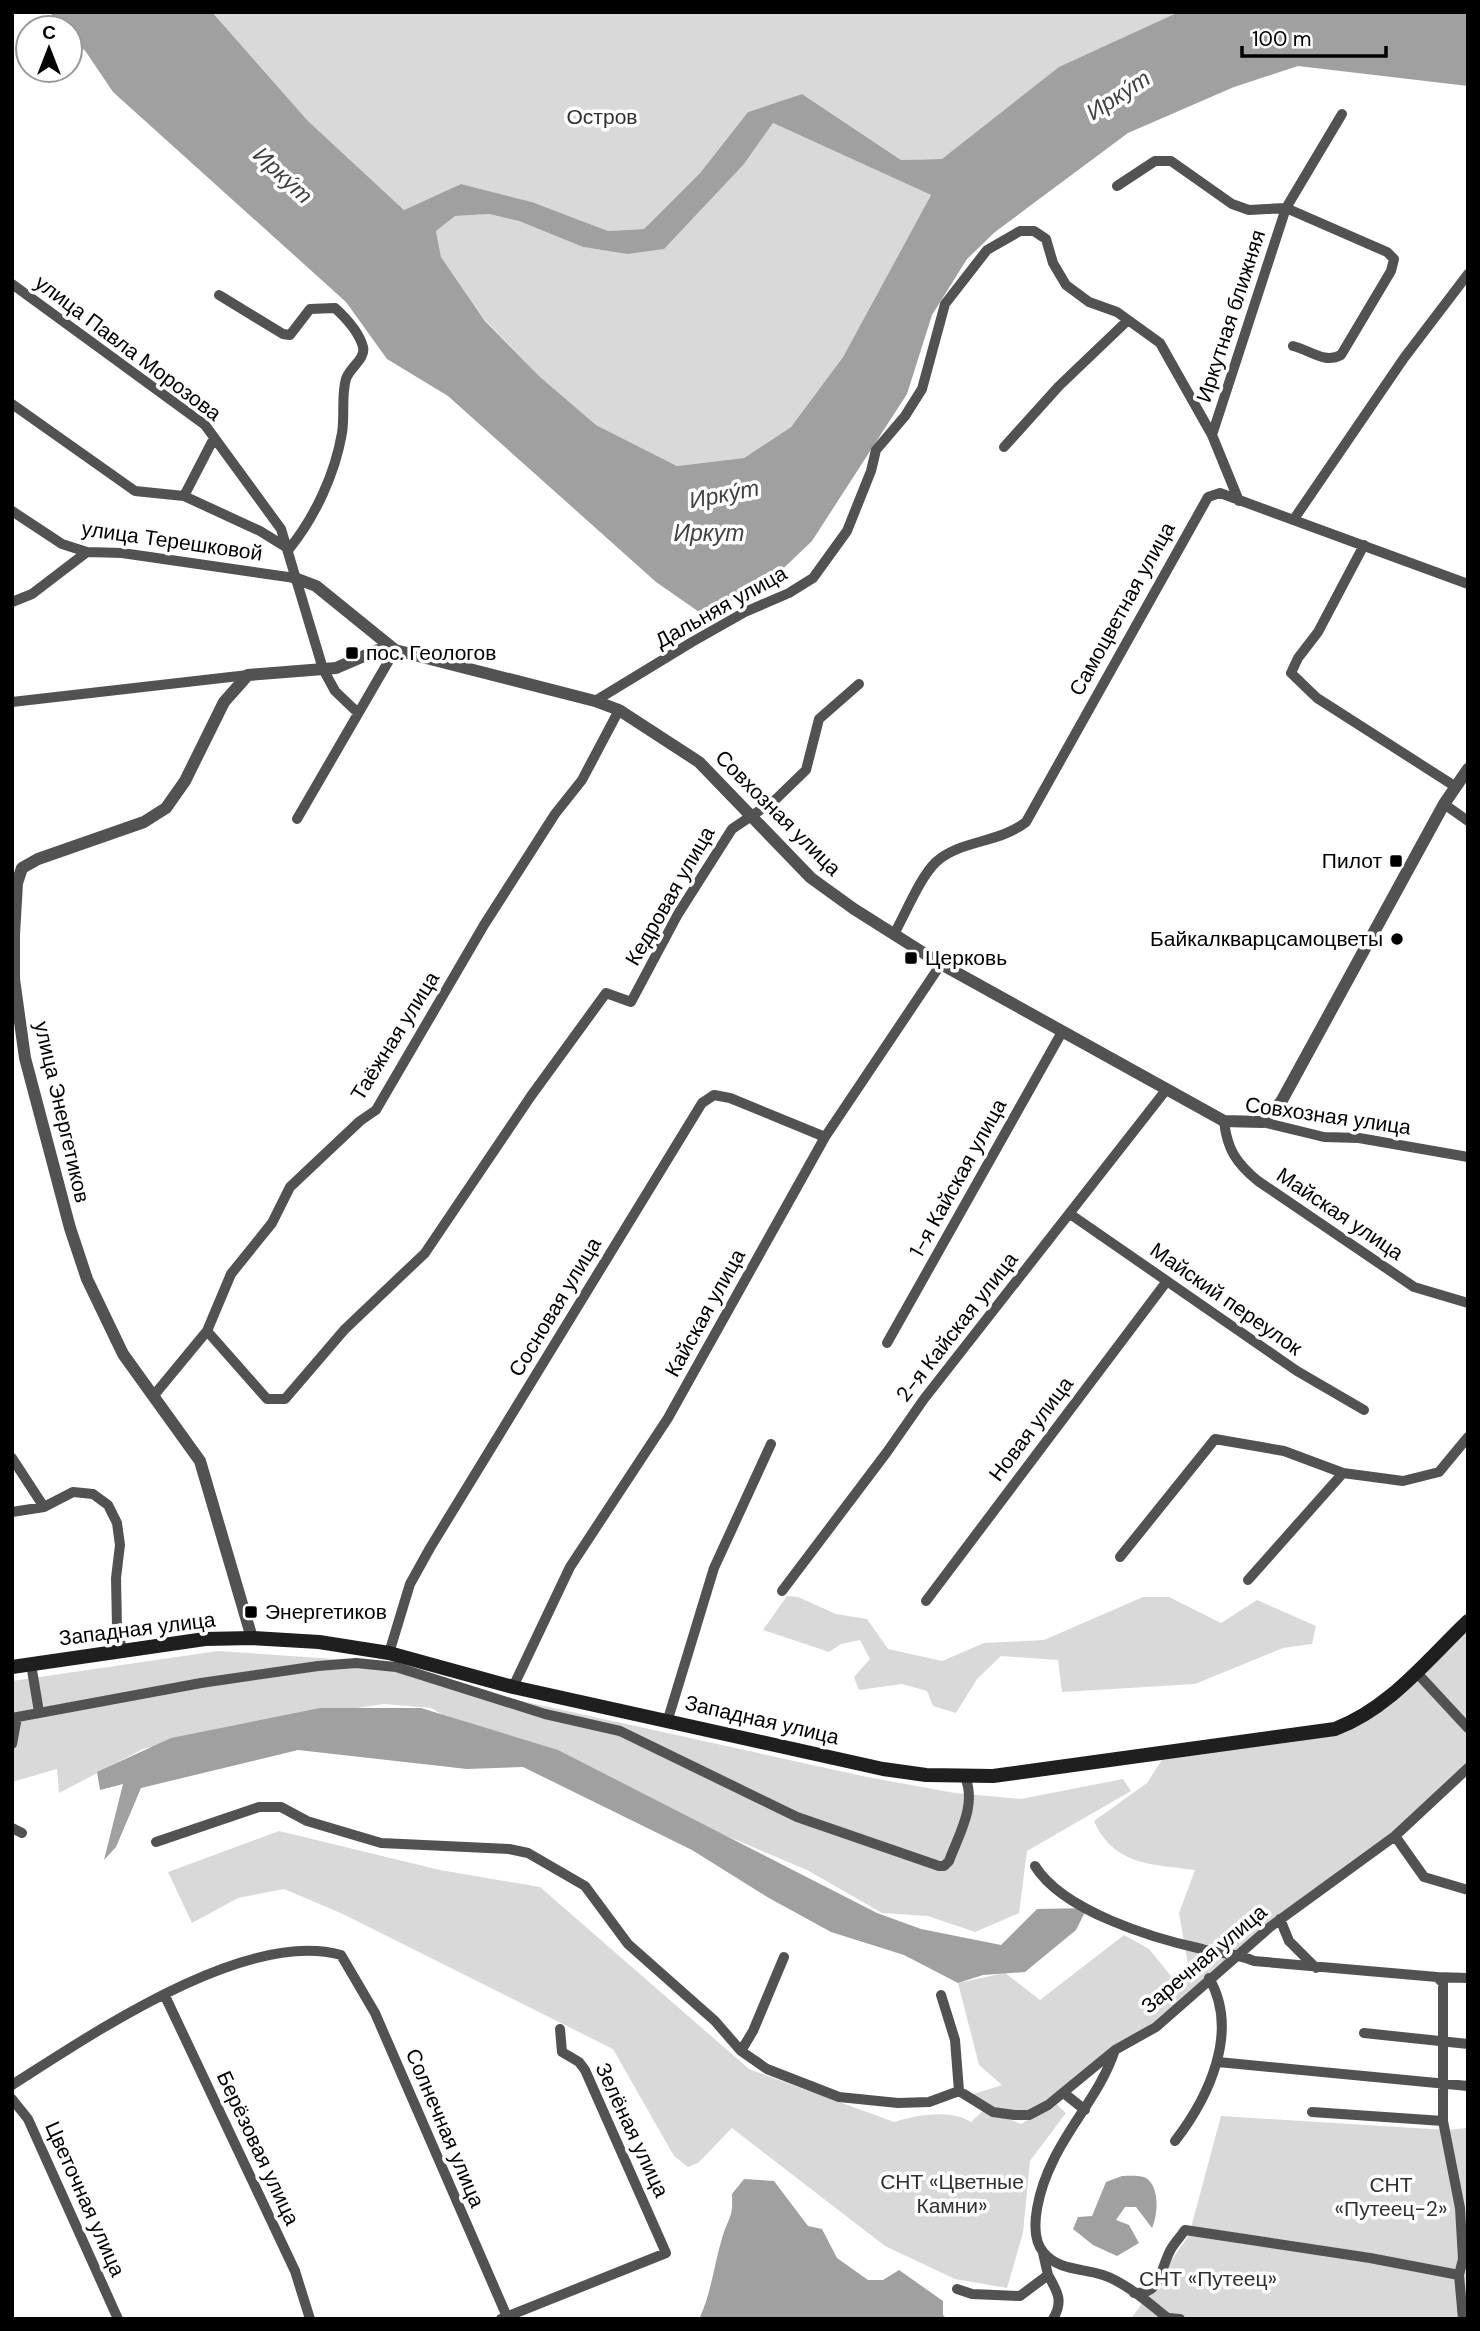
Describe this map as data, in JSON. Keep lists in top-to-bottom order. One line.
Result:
{"streets":{"main road":["Западная улица"],"street":["Иркутная ближняя","улица Павла Морозова","улица Терешковой","Дальняя улица","Самоцветная улица","Совхозная улица","Кедровая улица","Таёжная улица","улица Энергетиков","1-я Кайская улица","Майская улица","Майский переулок","Сосновая улица","Кайская улица","2-я Кайская улица","Новая улица","Заречная улица","Солнечная улица","Зелёная улица","Берёзовая улица","Цветочная улица"]},"crossings":[["улица Павла Морозова","улица Терешковой"],["улица Павла Морозова","Совхозная улица"],["улица Терешковой","Совхозная улица"],["Дальняя улица","Совхозная улица"],["Самоцветная улица","Совхозная улица"],["Совхозная улица","Кедровая улица"],["Совхозная улица","Таёжная улица"],["Совхозная улица","1-я Кайская улица"],["Совхозная улица","Майская улица"],["Совхозная улица","Кайская улица"],["Совхозная улица","2-я Кайская улица"],["Кедровая улица","Таёжная улица"],["Таёжная улица","улица Энергетиков"],["улица Энергетиков","Западная улица"],["Майский переулок","2-я Кайская улица"],["Майский переулок","Новая улица"],["Сосновая улица","Кайская улица"],["Сосновая улица","Западная улица"],["Кайская улица","Западная улица"],["Солнечная улица","Зелёная улица"],["Солнечная улица","Берёзовая улица"]],"water":["Ирку́т","Иркут"],"parks":["Остров","СНТ «Цветные Камни»","СНТ «Путеец-2»","СНТ «Путеец»"],"places":{"transit":["пос. Геологов","Пилот","Церковь","Энергетиков"],"other":["Байкалкварцсамоцветы"]},"scale_bar":"100 m","north":"top"}
